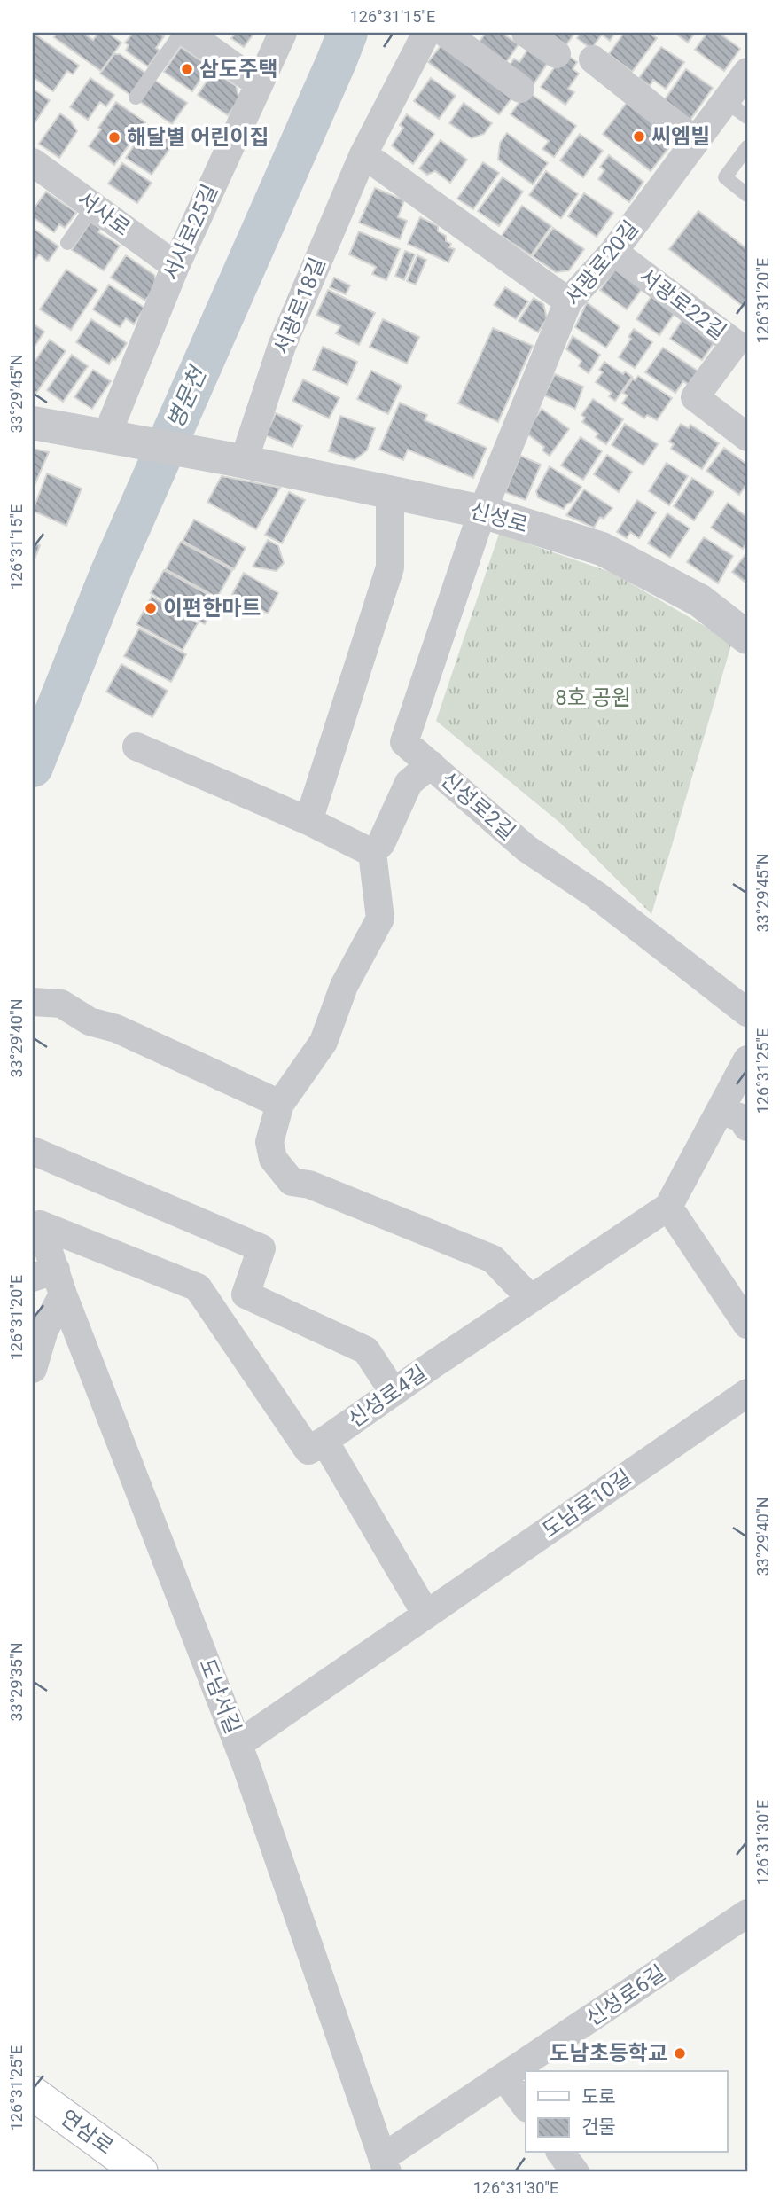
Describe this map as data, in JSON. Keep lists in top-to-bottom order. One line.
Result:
{"streets":{"main road":["연삼로"],"street":["서사로","서사로25길","서광로20길","서광로22길","서광로18길","신성로","신성로2길","신성로4길","도남로10길","도남서길","신성로6길"]},"crossings":[["서사로","서사로25길"],["서사로25길","신성로"],["서광로20길","서광로22길"],["서광로20길","신성로"],["서광로20길","신성로2길"],["서광로18길","신성로"],["신성로","신성로2길"],["신성로4길","도남로10길"],["신성로4길","도남서길"],["도남서길","신성로6길"]],"water":["병문천"],"parks":["8호 공원"],"places":["삼도주택","씨엠빌","해달별 어린이집","이편한마트","도남초등학교"],"legend":["도로","건물"],"coordinates":["126°31'15\"E","126°31'20\"E","33°29'45\"N","33°29'40\"N","126°31'25\"E","33°29'35\"N","126°31'30\"E"]}
